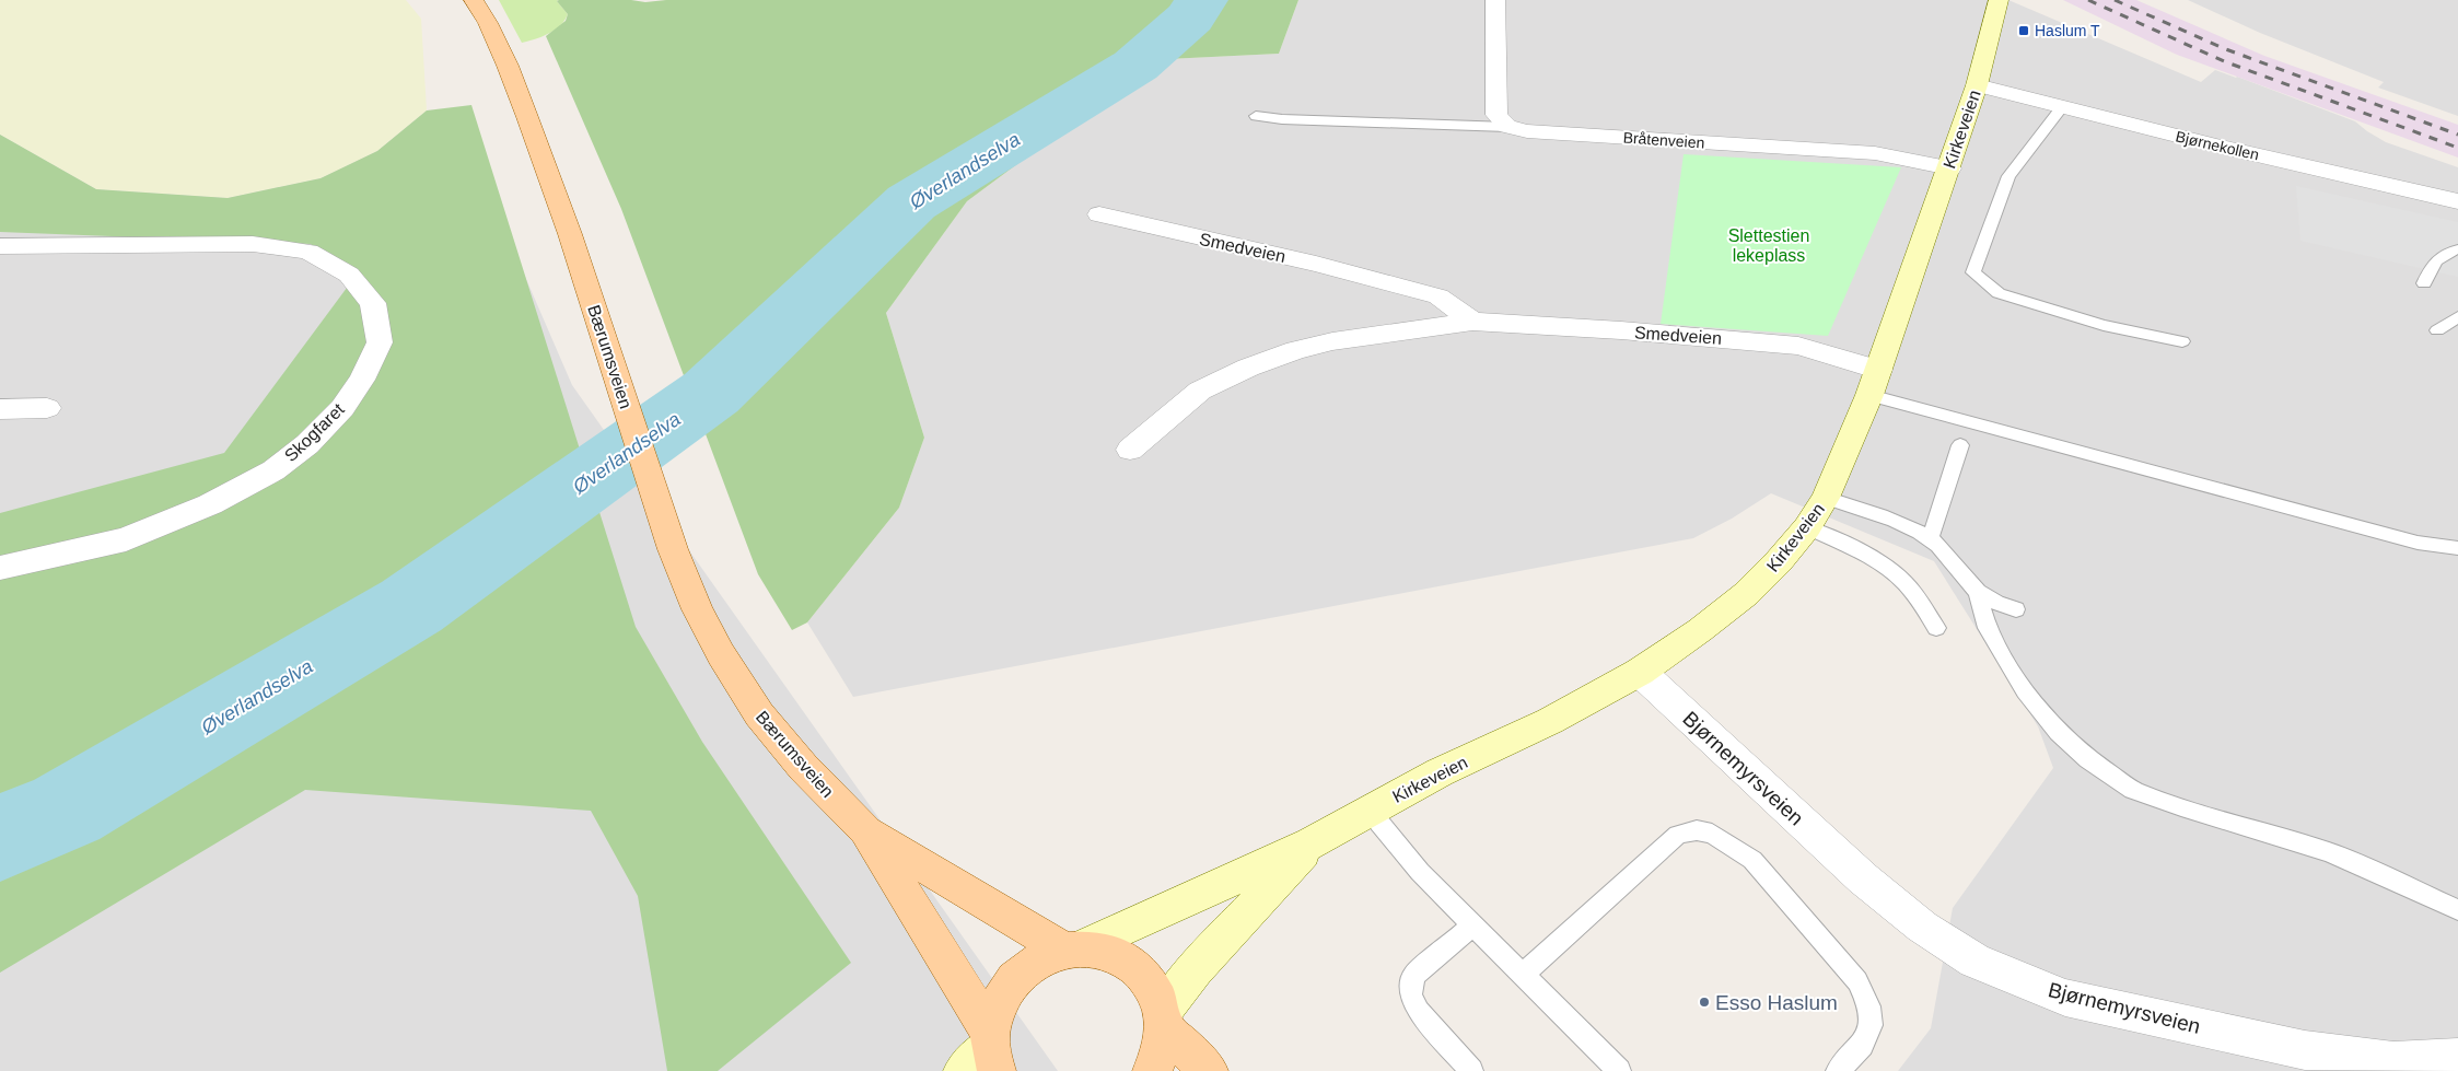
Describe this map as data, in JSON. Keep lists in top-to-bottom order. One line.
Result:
{"streets":{"main road":["Kirkeveien","Bærumsveien"],"street":["Bråtenveien","Bjørnekollen","Smedveien","Skogfaret","Bjørnemyrsveien"]},"crossings":[["Kirkeveien","Bråtenveien"],["Kirkeveien","Bjørnekollen"],["Kirkeveien","Smedveien"],["Kirkeveien","Bærumsveien"],["Kirkeveien","Bjørnemyrsveien"]],"water":["Øverlandselva"],"parks":["Slettestien lekeplass"],"places":{"transit":["Haslum T"],"other":["Esso Haslum"]}}
